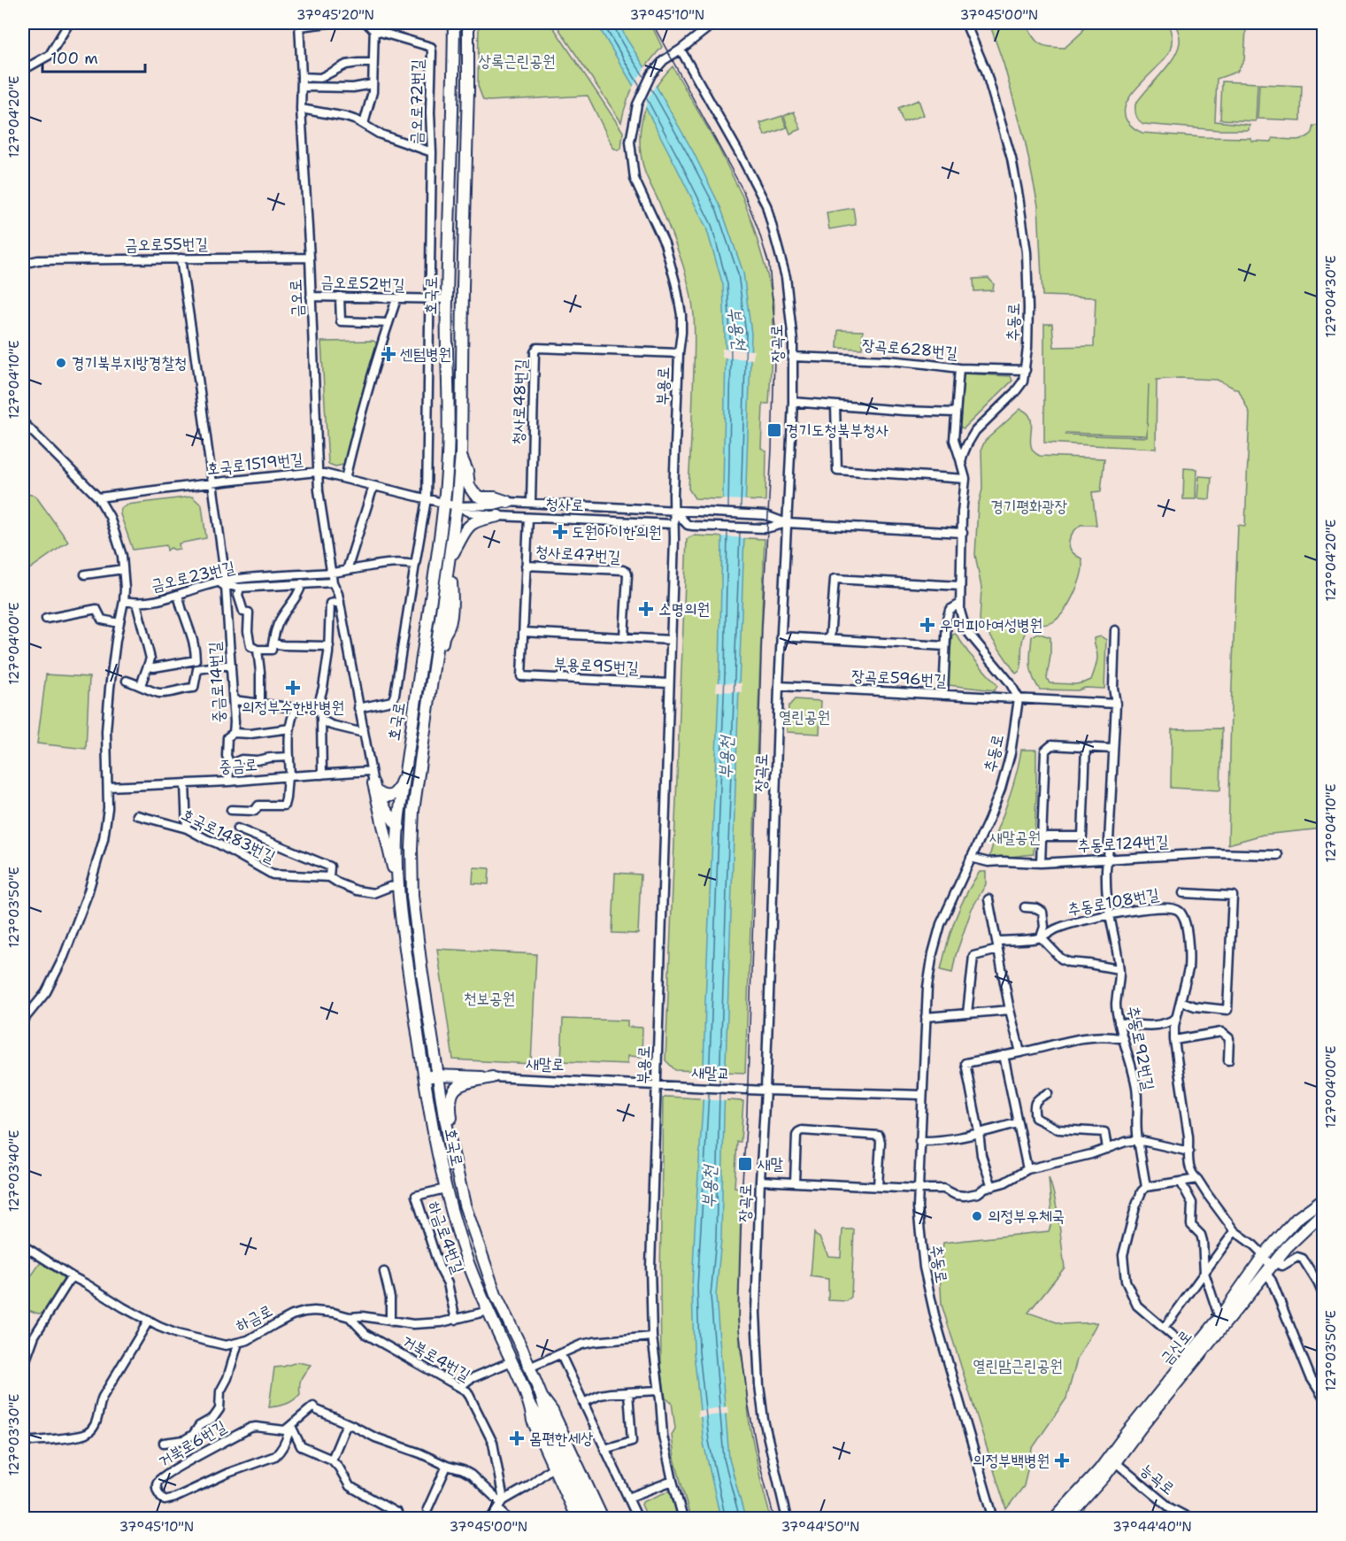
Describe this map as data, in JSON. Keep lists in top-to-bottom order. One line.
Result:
{"streets":{"main road":["호국로","새말로","금신로"],"street":["금오로72번길","금오로55번길","금오로52번길","금오로","추동로","장곡로","장곡로628번길","부용로","청사로48번길","호국로1519번길","청사로","청사로47번길","금오로23번길","부용로95번길","장곡로596번길","중금로14번길","중금로","호국로1483번길","추동로124번길","추동로108번길","추동로92번길","새말교","하금로4번길","하금로","거북로4번길","거북로6번길","능곡로"]},"crossings":[["금오로72번길","금오로"],["금오로55번길","금오로"],["금오로52번길","호국로"],["금오로52번길","금오로"],["호국로","호국로1519번길"],["호국로","청사로"],["호국로","호국로1483번길"],["호국로","새말로"],["호국로","하금로4번길"],["호국로","하금로"],["금오로","호국로1519번길"],["금오로","금오로23번길"],["금오로","중금로"],["추동로","장곡로628번길"],["추동로","장곡로596번길"],["추동로","추동로124번길"],["장곡로","장곡로628번길"],["장곡로","부용로"],["장곡로","청사로"],["장곡로","장곡로596번길"],["장곡로","새말교"],["부용로","청사로48번길"],["부용로","청사로"],["부용로","부용로95번길"],["부용로","새말로"],["부용로","새말교"],["청사로48번길","청사로"],["호국로1519번길","청사로"],["청사로","청사로47번길"],["청사로47번길","부용로95번길"],["금오로23번길","중금로14번길"],["장곡로596번길","추동로92번길"],["중금로14번길","중금로"],["추동로124번길","추동로92번길"],["추동로108번길","추동로92번길"],["추동로108번길","금신로"],["새말로","새말교"],["하금로4번길","하금로"],["하금로","거북로4번길"],["금신로","능곡로"]],"water":["부용천"],"parks":["상록근린공원","경기평화광장","열린공원","새말공원","천보공원","열린맘근린공원"],"places":{"health":["센텀병원","도원아이한의원","소명의원","우먼피아여성병원","의정부수한방병원","몸편한세상","의정부백병원"],"other":["경기북부지방경찰청","의정부우체국"],"transit":["경기도청북부청사","새말"]},"scale_bar":"100 m","coordinates":["37°45'20\"N","37°45'10\"N","37°45'00\"N","127°04'20\"E","127°04'30\"E","127°04'10\"E","127°04'00\"E","127°03'50\"E","127°03'40\"E","127°03'30\"E","37°44'50\"N","37°44'40\"N"]}
